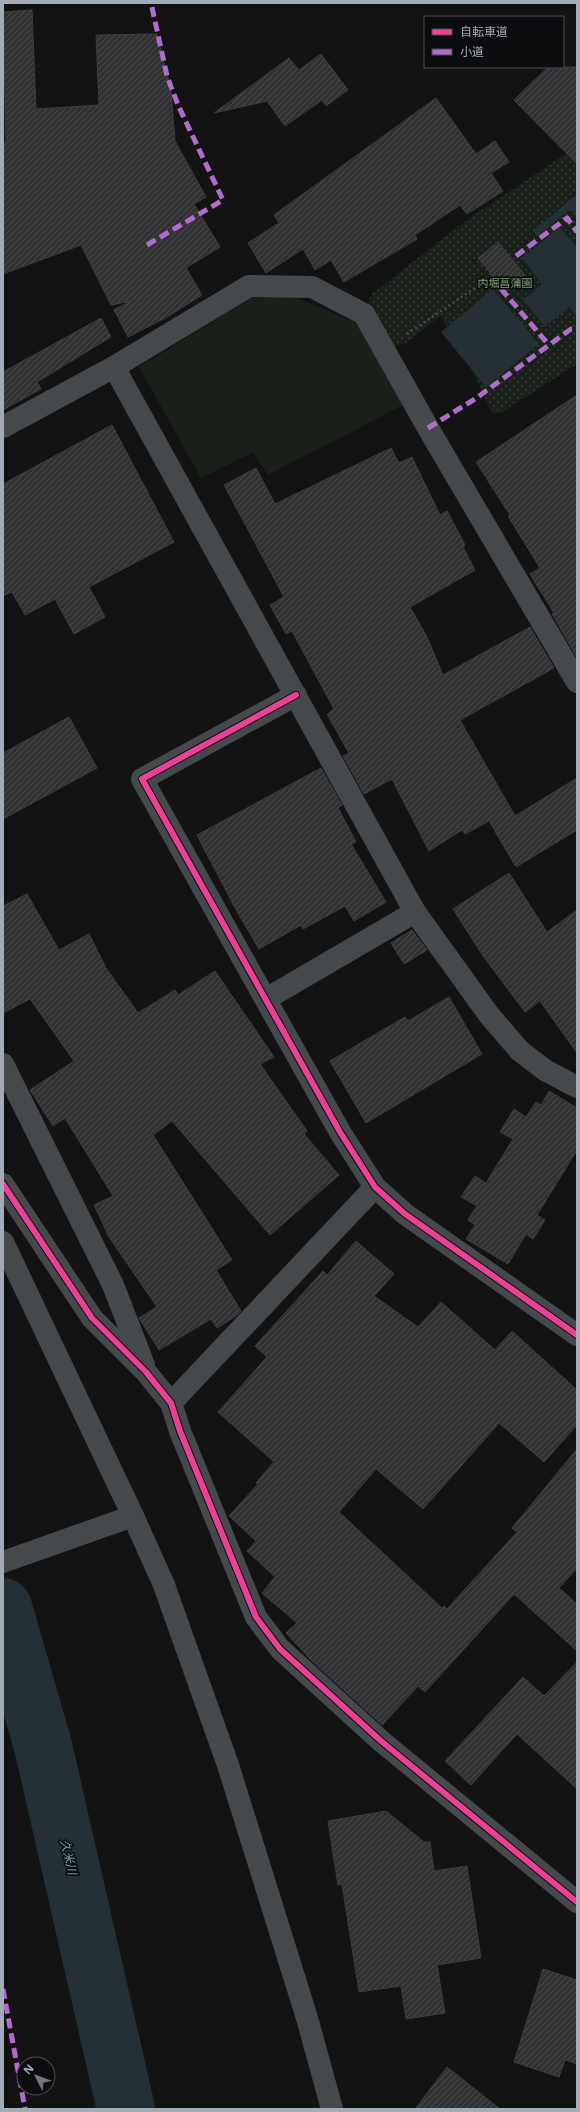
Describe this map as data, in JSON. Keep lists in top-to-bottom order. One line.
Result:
{"water":["久米川"],"parks":["内堀菖蒲園"],"legend":["自転車道","小道"],"north":"top left"}
